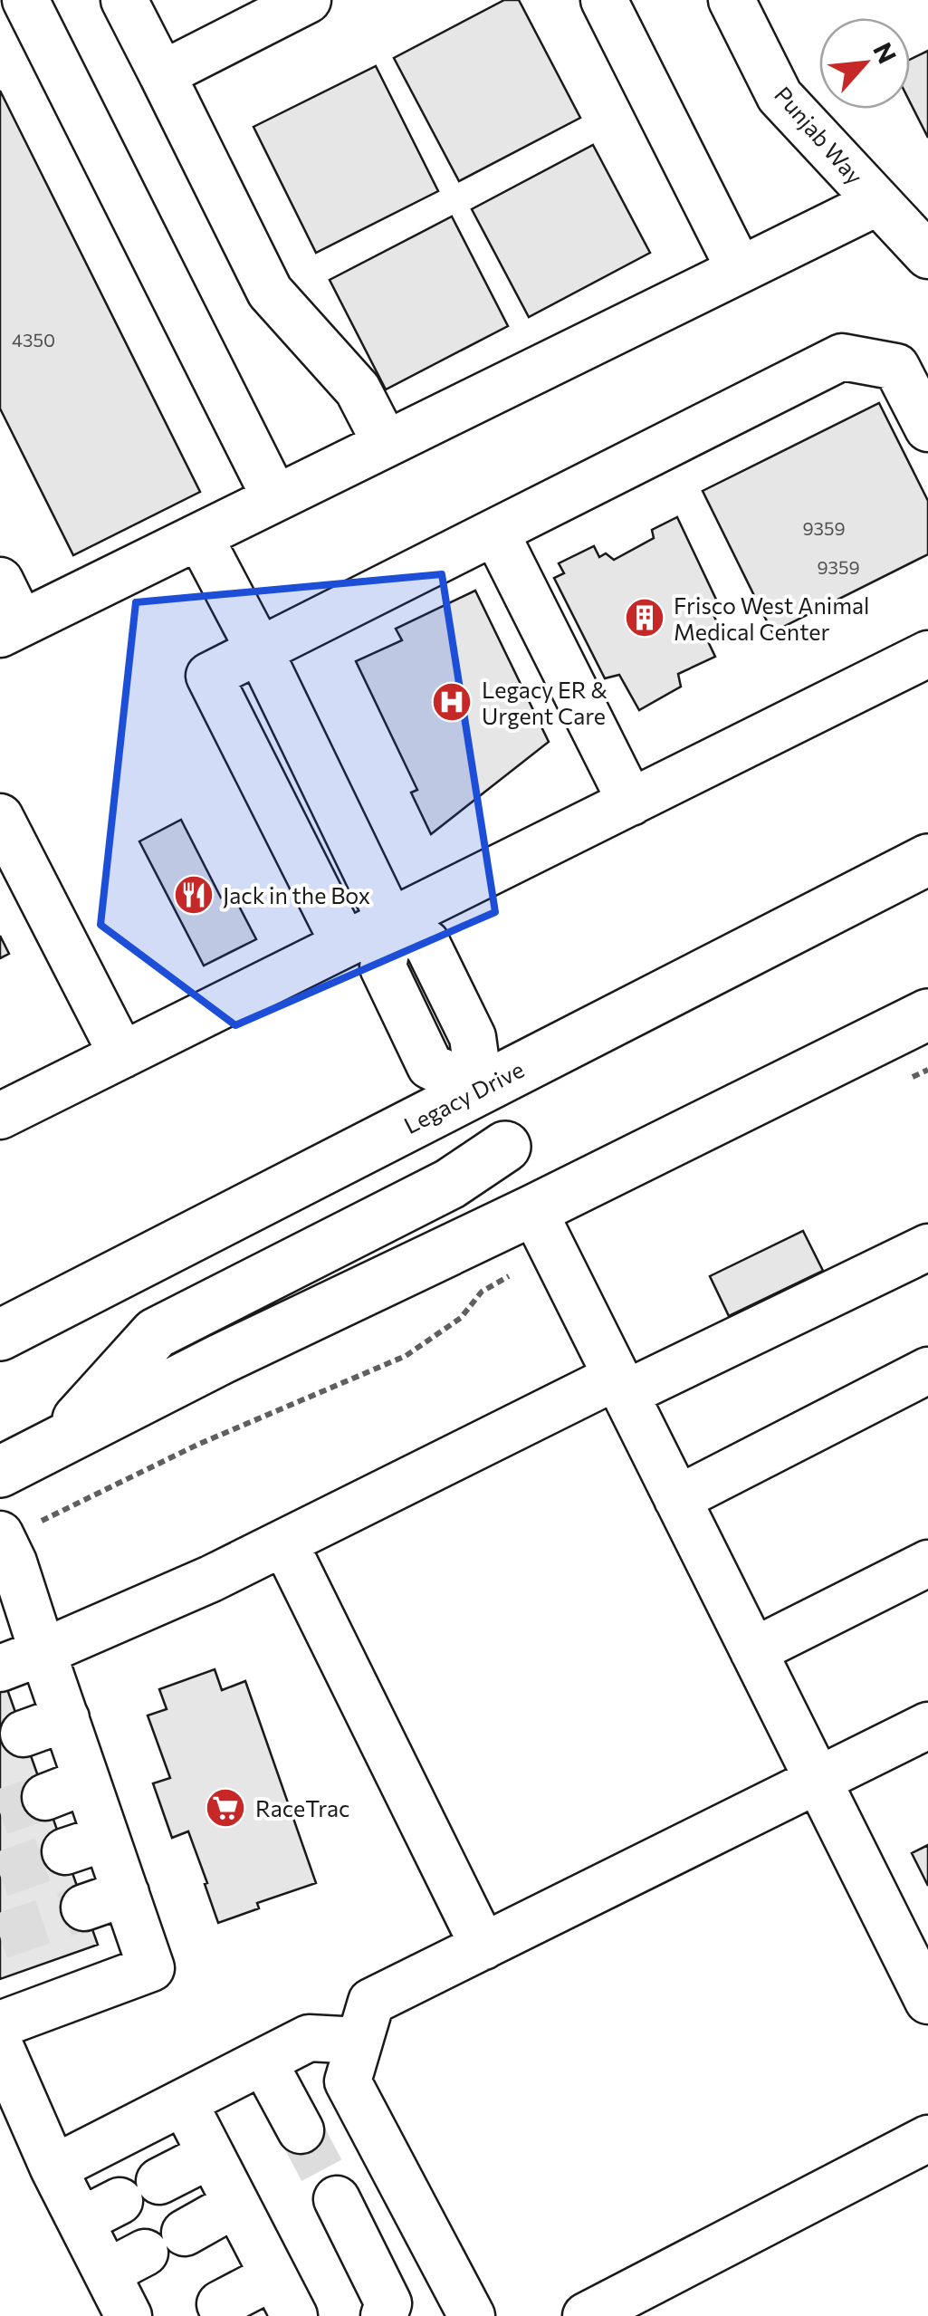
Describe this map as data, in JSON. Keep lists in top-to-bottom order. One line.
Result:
{"streets":{"main road":["Legacy Drive"],"lane":["Punjab Way"]},"places":{"building":["Frisco West Animal Medical Center"],"hospital":["Legacy ER & Urgent Care"],"restaurant":["Jack in the Box"],"supermarket":["RaceTrac"]},"house_numbers":["4350","9359","9359"],"north":"top right"}
